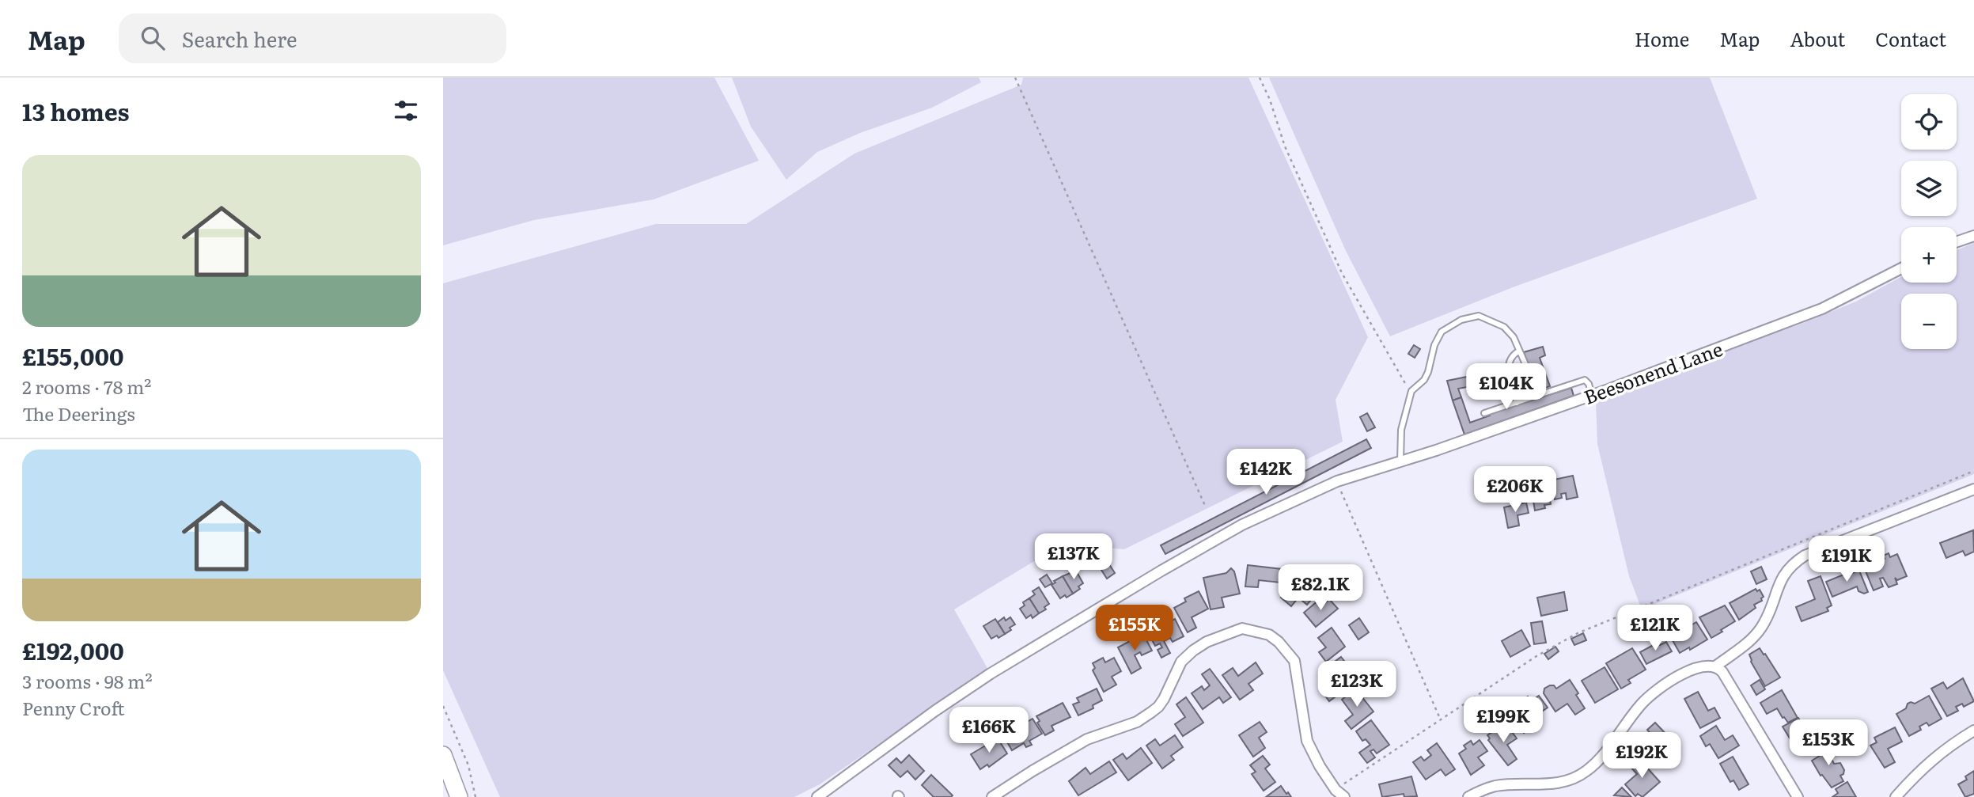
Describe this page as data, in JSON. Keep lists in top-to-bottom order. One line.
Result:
{"streets":{"street":["Beesonend Lane"]},"page":{"header":"Map","search":"Search here","nav":["Home","Map","About","Contact"],"heading":"13 homes","map_buttons":["+","−"],"list":[{"name":"£155,000","note":"2 rooms · 78 m² · The Deerings"},{"name":"£192,000","note":"3 rooms · 98 m² · Penny Croft"}],"price":["£104K","£142K","£206K","£137K","£191K","£82.1K","£155K","£121K","£123K","£199K","£166K","£153K","£192K"]}}
